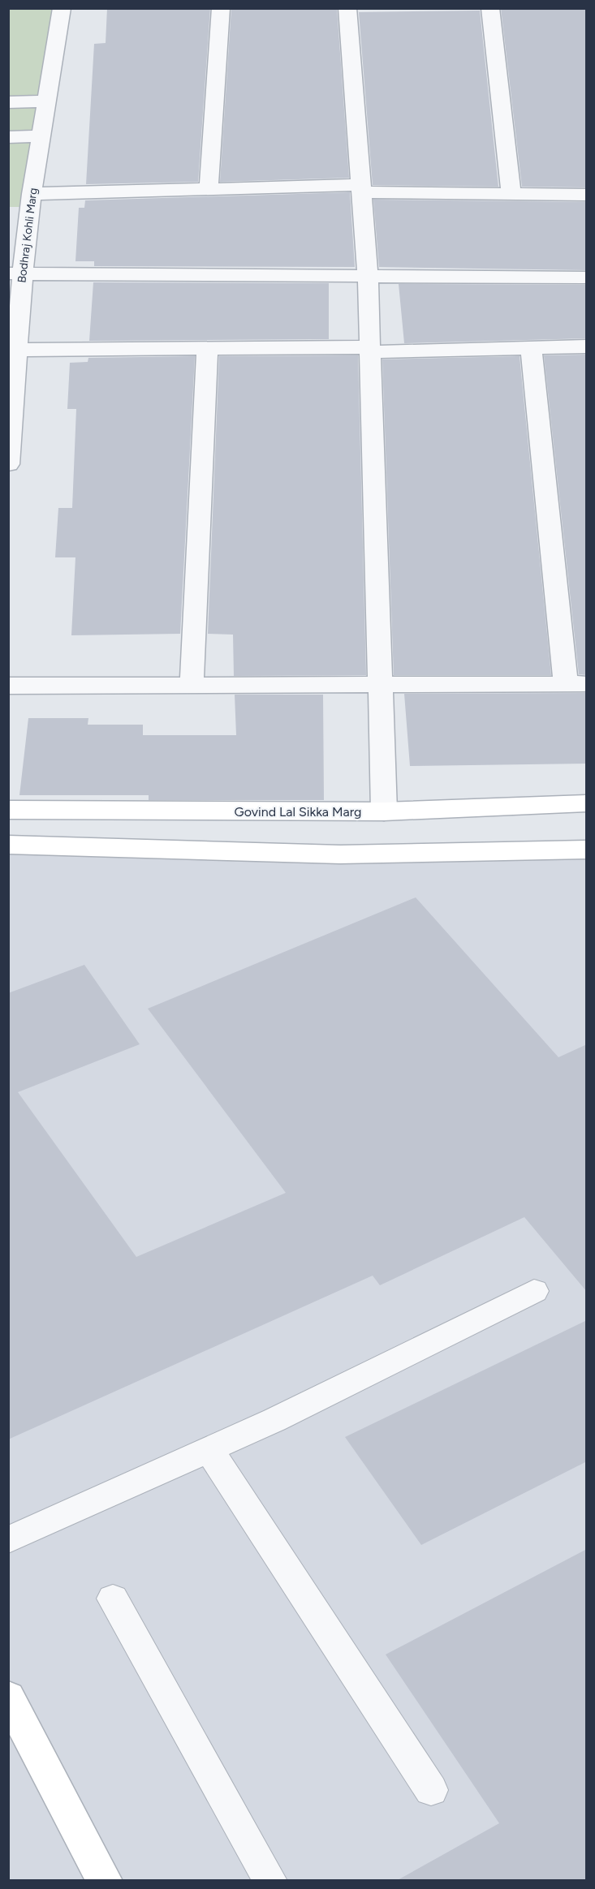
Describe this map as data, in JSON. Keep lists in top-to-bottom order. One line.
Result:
{"streets":{"street":["Bodhraj Kohli Marg","Govind Lal Sikka Marg"]}}
